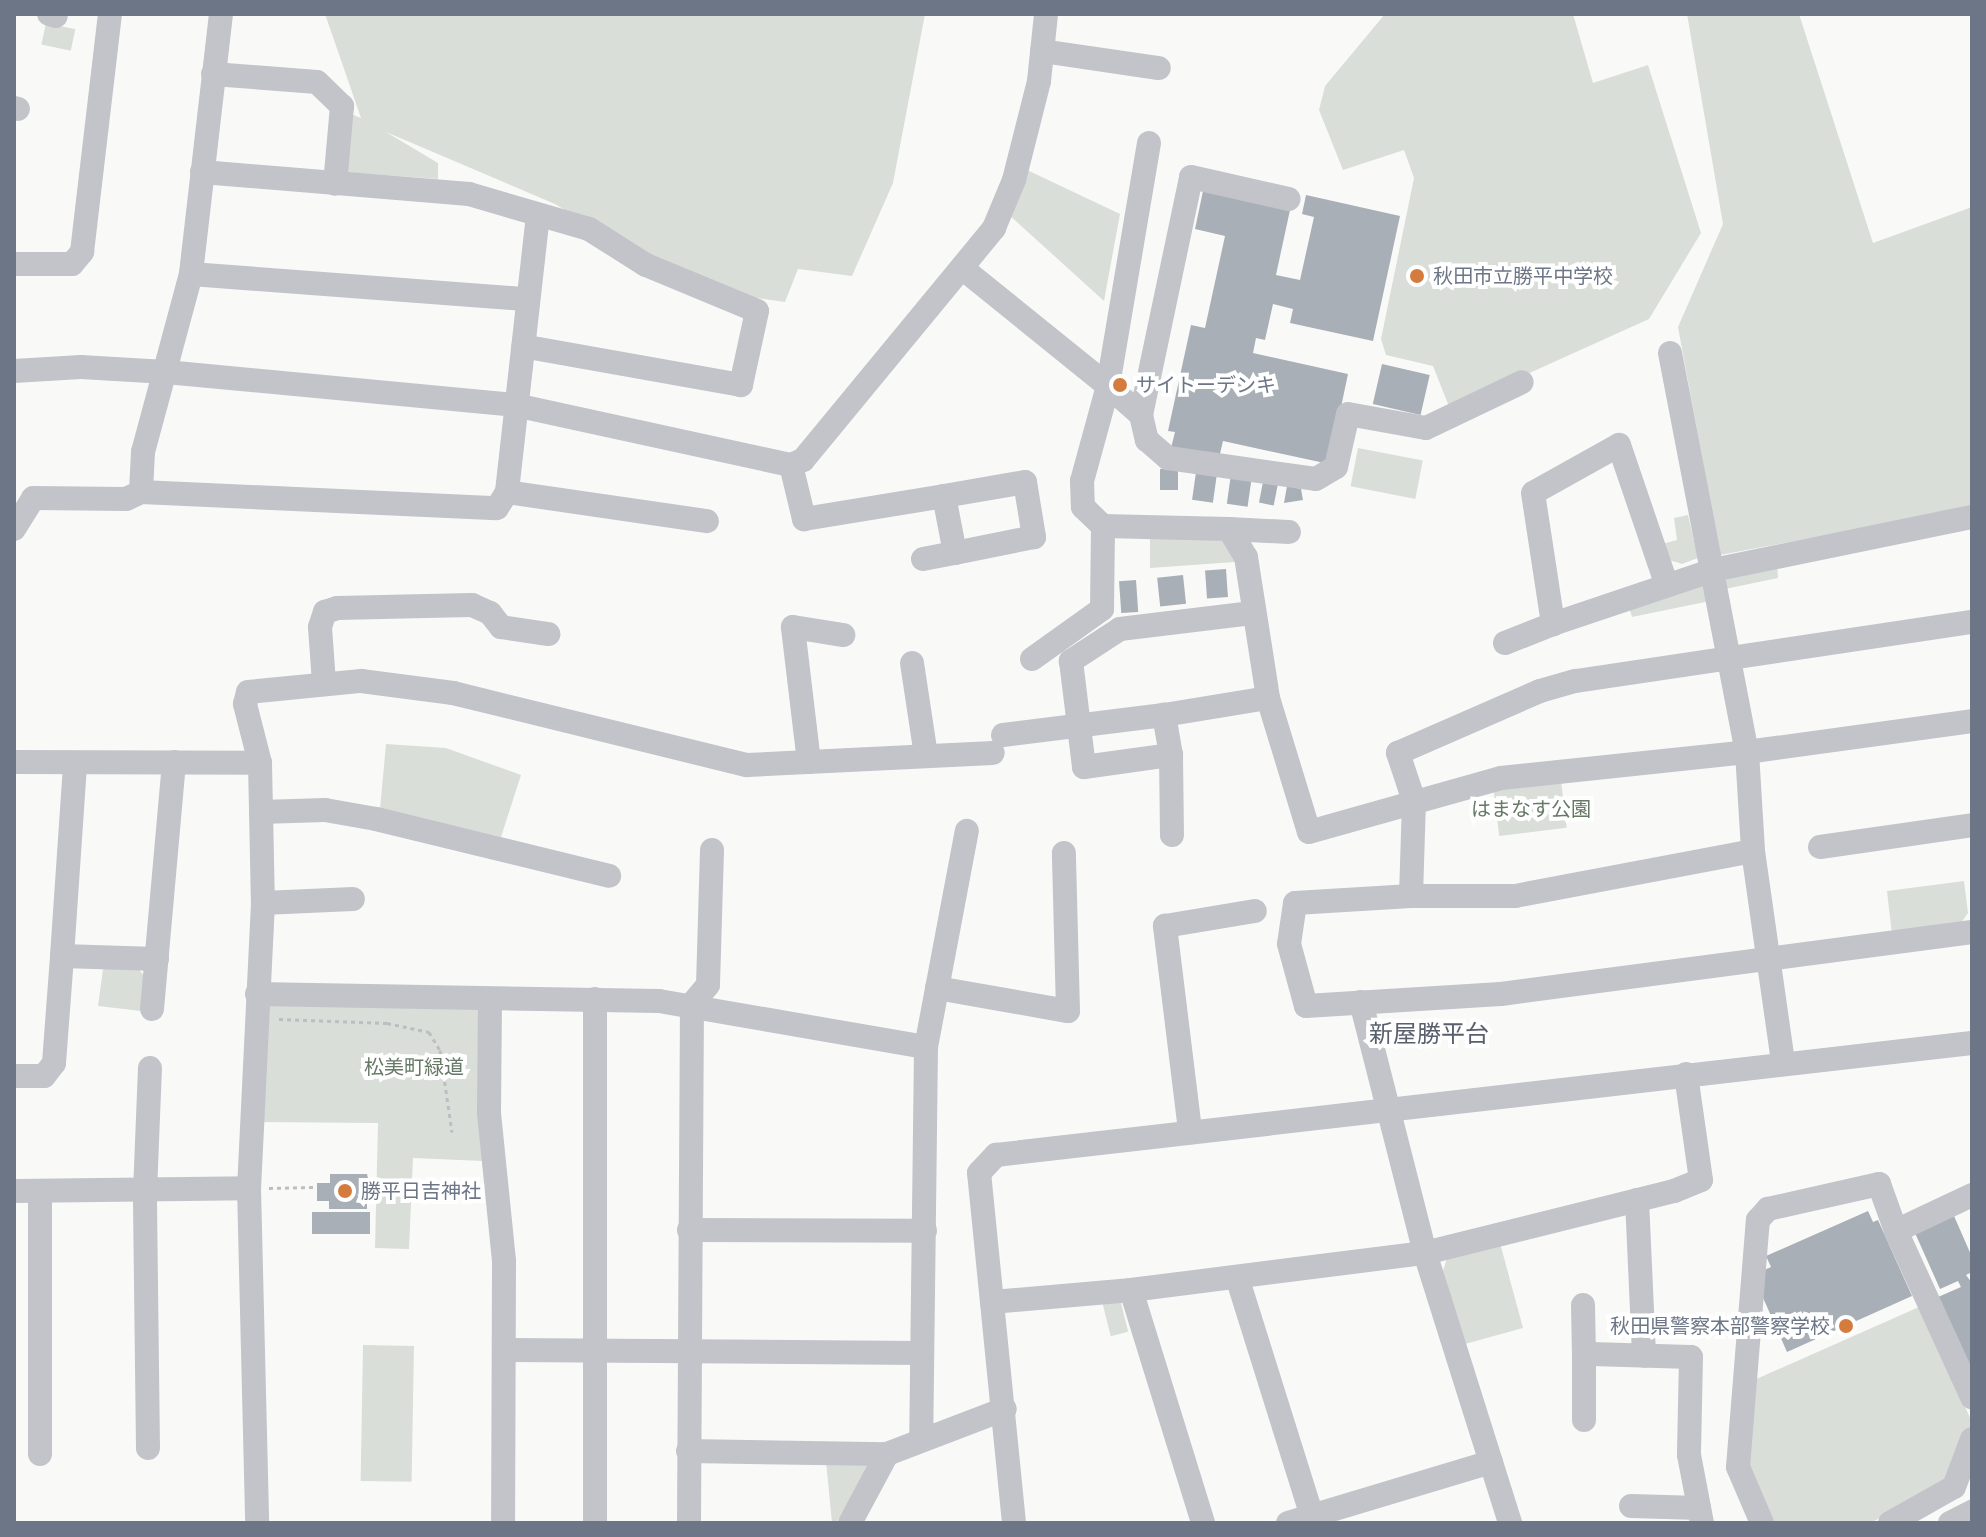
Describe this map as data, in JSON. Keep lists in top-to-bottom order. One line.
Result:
{"districts":["新屋勝平台"],"parks":["はまなす公園","松美町緑道"],"places":["秋田市立勝平中学校","サイトーデンキ","勝平日吉神社","秋田県警察本部警察学校"]}
